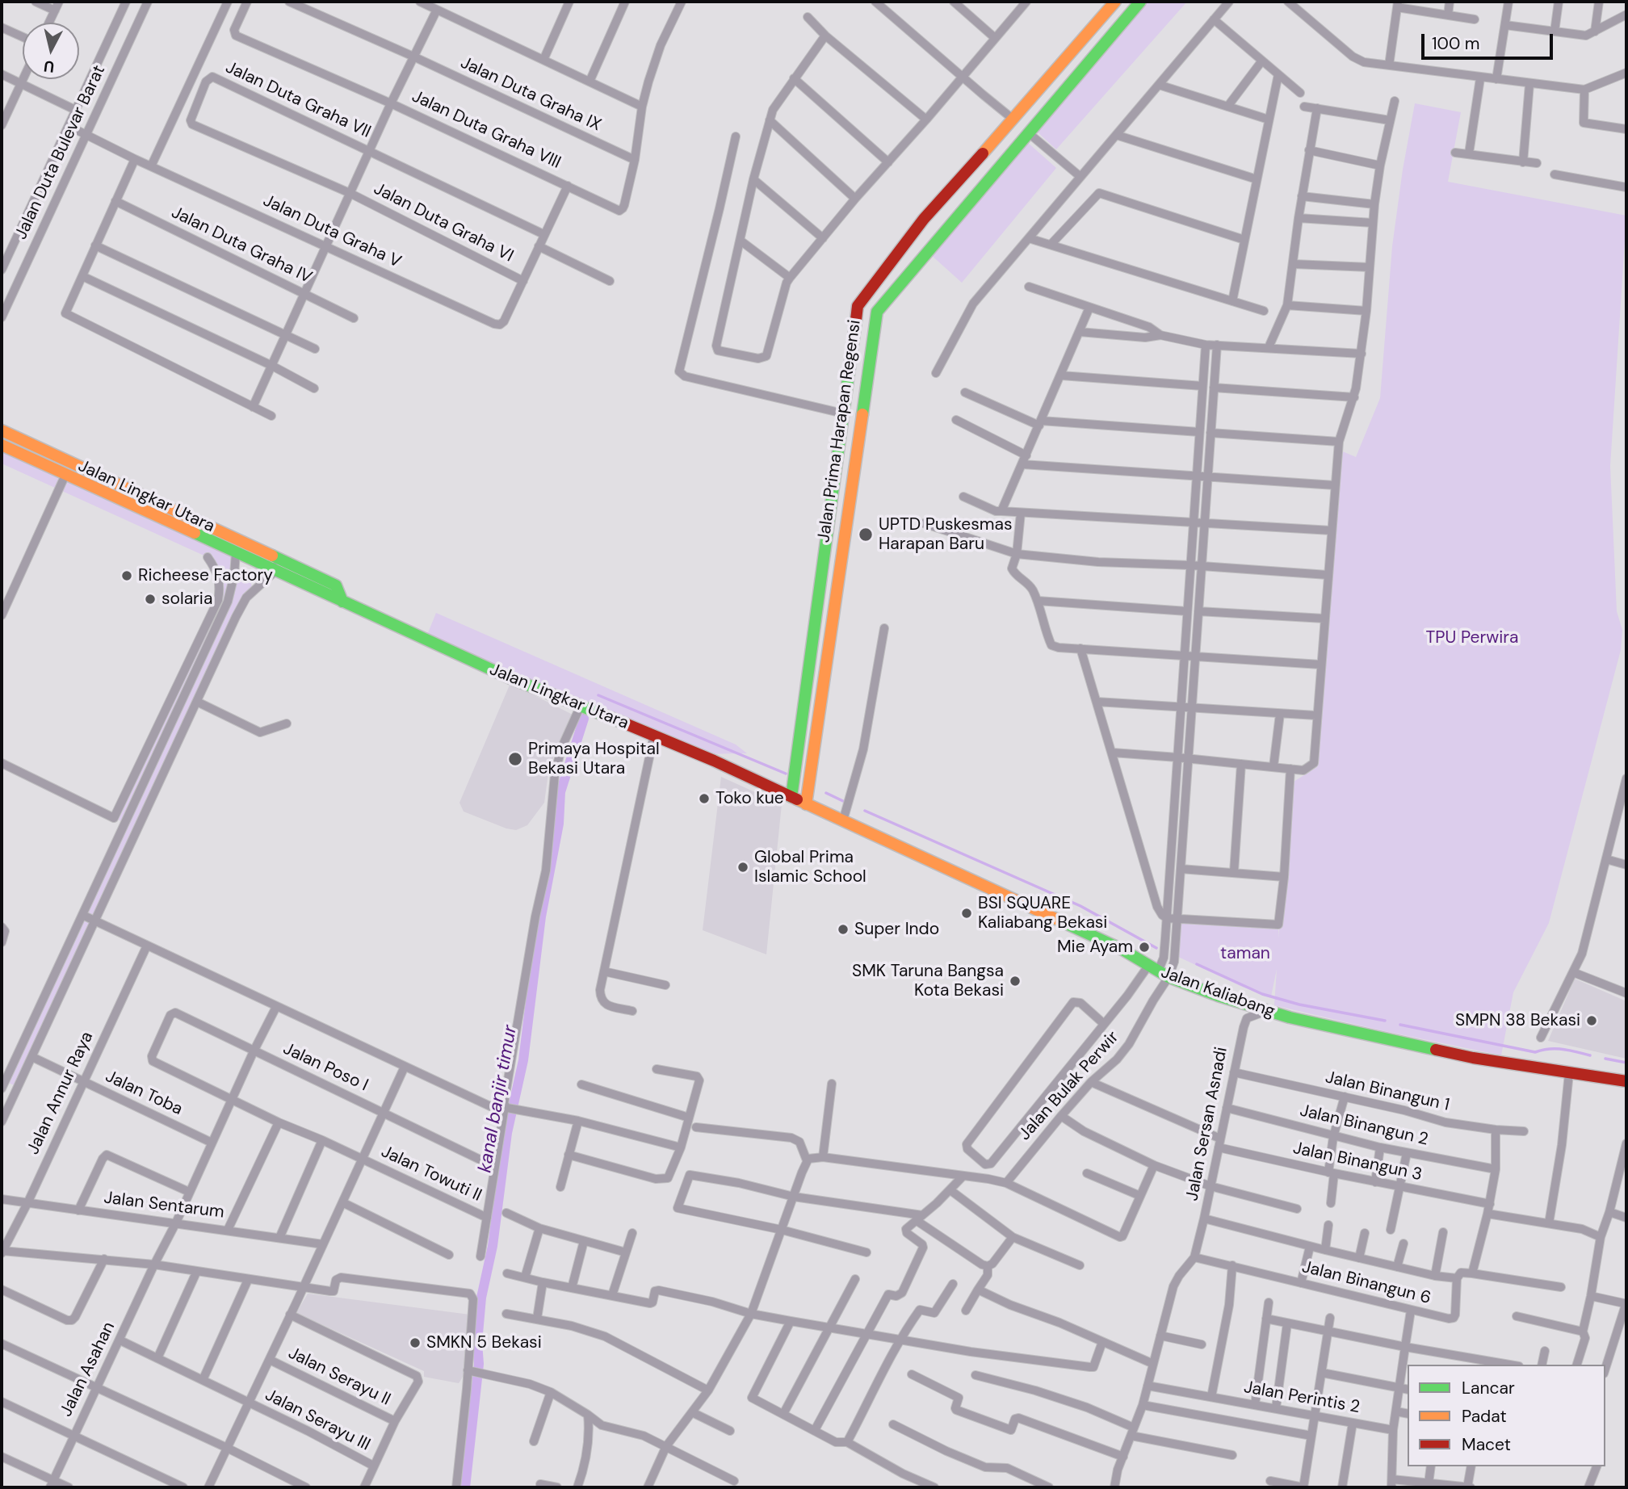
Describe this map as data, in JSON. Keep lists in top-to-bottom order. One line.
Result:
{"streets":{"main road":["Jalan Prima Harapan Regensi","Jalan Lingkar Utara","Jalan Kaliabang"],"street":["Jalan Duta Graha IX","Jalan Duta Graha VII","Jalan Duta Graha VIII","Jalan Duta Bulevar Barat","Jalan Duta Graha VI","Jalan Duta Graha V","Jalan Duta Graha IV","Jalan Poso I","Jalan Bulak Perwir","Jalan Binangun 1","Jalan Annur Raya","Jalan Toba","Jalan Sersan Asnadi","Jalan Binangun 2","Jalan Binangun 3","Jalan Towuti II","Jalan Sentarum","Jalan Binangun 6","Jalan Asahan","Jalan Serayu II","Jalan Perintis 2","Jalan Serayu III"]},"crossings":[["Jalan Duta Graha IX","Jalan Duta Graha VIII"],["Jalan Duta Graha VII","Jalan Duta Graha VI"],["Jalan Duta Bulevar Barat","Jalan Duta Graha V"],["Jalan Duta Graha VI","Jalan Duta Graha V"],["Jalan Prima Harapan Regensi","Jalan Lingkar Utara"],["Jalan Prima Harapan Regensi","Jalan Kaliabang"],["Jalan Lingkar Utara","Jalan Kaliabang"],["Jalan Kaliabang","Jalan Bulak Perwir"],["Jalan Kaliabang","Jalan Sersan Asnadi"],["Jalan Poso I","Jalan Towuti II"],["Jalan Poso I","Jalan Asahan"],["Jalan Binangun 1","Jalan Sersan Asnadi"],["Jalan Annur Raya","Jalan Toba"],["Jalan Annur Raya","Jalan Sentarum"],["Jalan Toba","Jalan Asahan"],["Jalan Sersan Asnadi","Jalan Binangun 2"],["Jalan Sersan Asnadi","Jalan Binangun 3"],["Jalan Sersan Asnadi","Jalan Binangun 6"],["Jalan Towuti II","Jalan Asahan"],["Jalan Sentarum","Jalan Asahan"],["Jalan Asahan","Jalan Serayu III"]],"water":["kanal banjir timur"],"parks":["TPU Perwira","taman"],"places":["UPTD Puskesmas Harapan Baru","Richeese Factory","solaria","Primaya Hospital Bekasi Utara","Toko kue","Global Prima Islamic School","BSI SQUARE Kaliabang Bekasi","Super Indo","Mie Ayam","SMK Taruna Bangsa Kota Bekasi","SMPN 38 Bekasi","SMKN 5 Bekasi"],"legend":["Lancar","Padat","Macet"],"scale_bar":"100 m","north":"bottom"}
